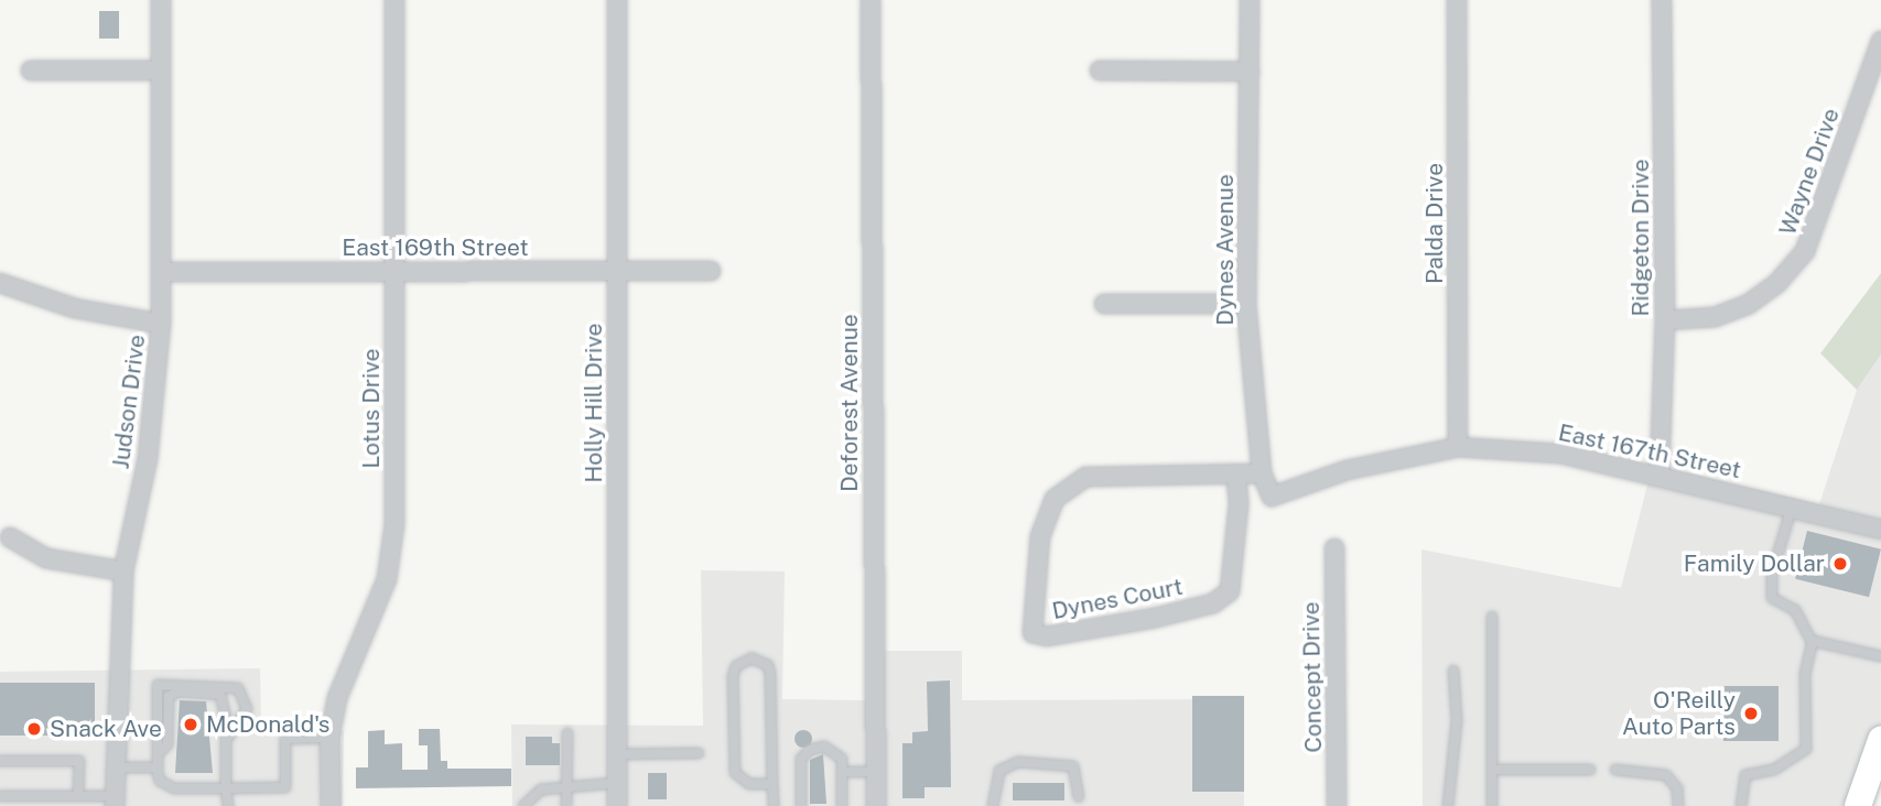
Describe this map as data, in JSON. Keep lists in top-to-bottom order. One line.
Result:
{"streets":{"street":["Wayne Drive","Palda Drive","Ridgeton Drive","East 169th Street","Dynes Avenue","Judson Drive","Holly Hill Drive","Deforest Avenue","Lotus Drive","East 167th Street","Dynes Court","Concept Drive"]},"crossings":[["Wayne Drive","Ridgeton Drive"],["Palda Drive","East 167th Street"],["Ridgeton Drive","East 167th Street"],["East 169th Street","Judson Drive"],["East 169th Street","Holly Hill Drive"],["East 169th Street","Lotus Drive"],["Dynes Avenue","East 167th Street"],["Dynes Avenue","Dynes Court"]],"places":["Family Dollar","O'Reilly Auto Parts","McDonald's","Snack Ave"]}
